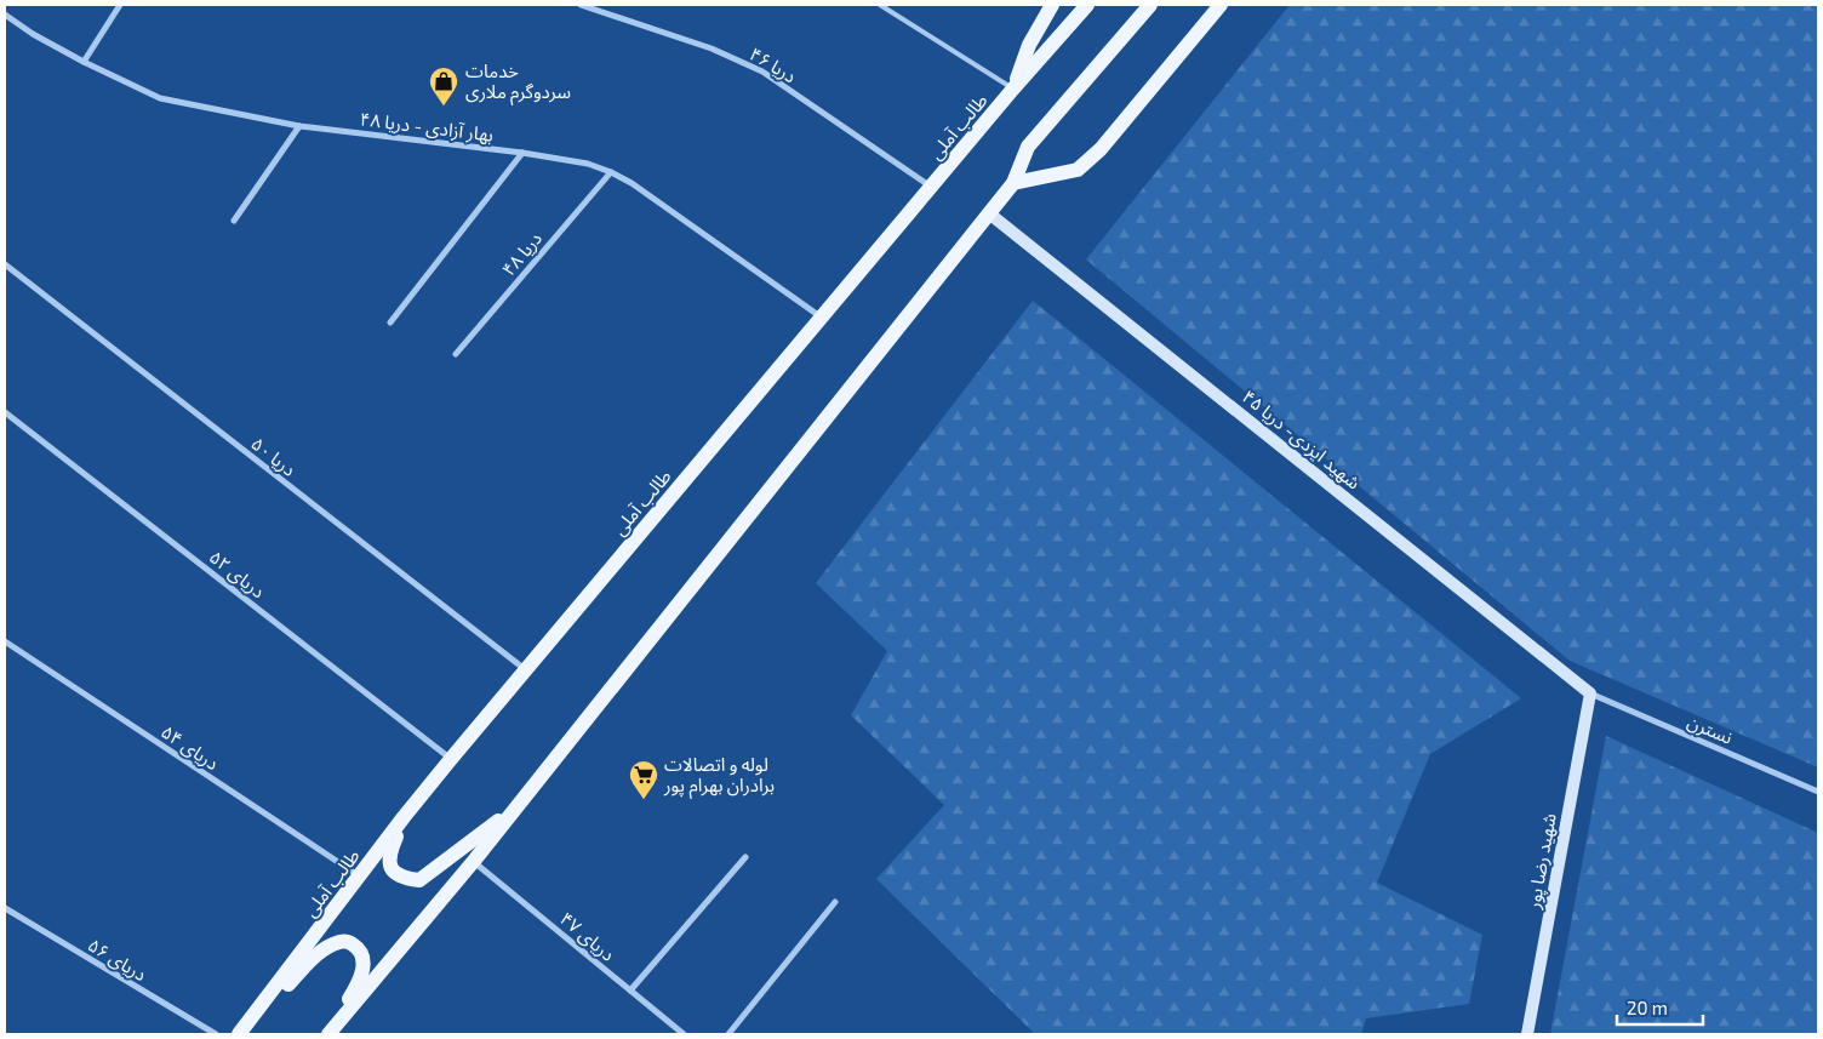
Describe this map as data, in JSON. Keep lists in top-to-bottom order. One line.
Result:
{"streets":{"main road":["طالب آملی"],"street":["دریا ۴۶","بهار آزادی - دریا ۴۸","دریا ۴۸","شهید ایزدی- دریا ۴۵","دریا ۵۰","دریای ۵۲","نسترن","دریای ۵۴","شهید رضا پور","دریای ۴۷","دریای ۵۶"]},"crossings":[["دریا ۴۶","طالب آملی"],["بهار آزادی - دریا ۴۸","طالب آملی"],["بهار آزادی - دریا ۴۸","دریا ۴۸"],["طالب آملی","دریا ۵۰"],["طالب آملی","دریای ۵۲"],["طالب آملی","دریای ۵۴"],["شهید ایزدی- دریا ۴۵","نسترن"],["شهید ایزدی- دریا ۴۵","شهید رضا پور"],["نسترن","شهید رضا پور"]],"places":{"shop":["خدمات سردوگرم ملاری"],"supermarket":["لوله و اتصالات برادران بهرام پور"]},"scale_bar":"20 m"}
